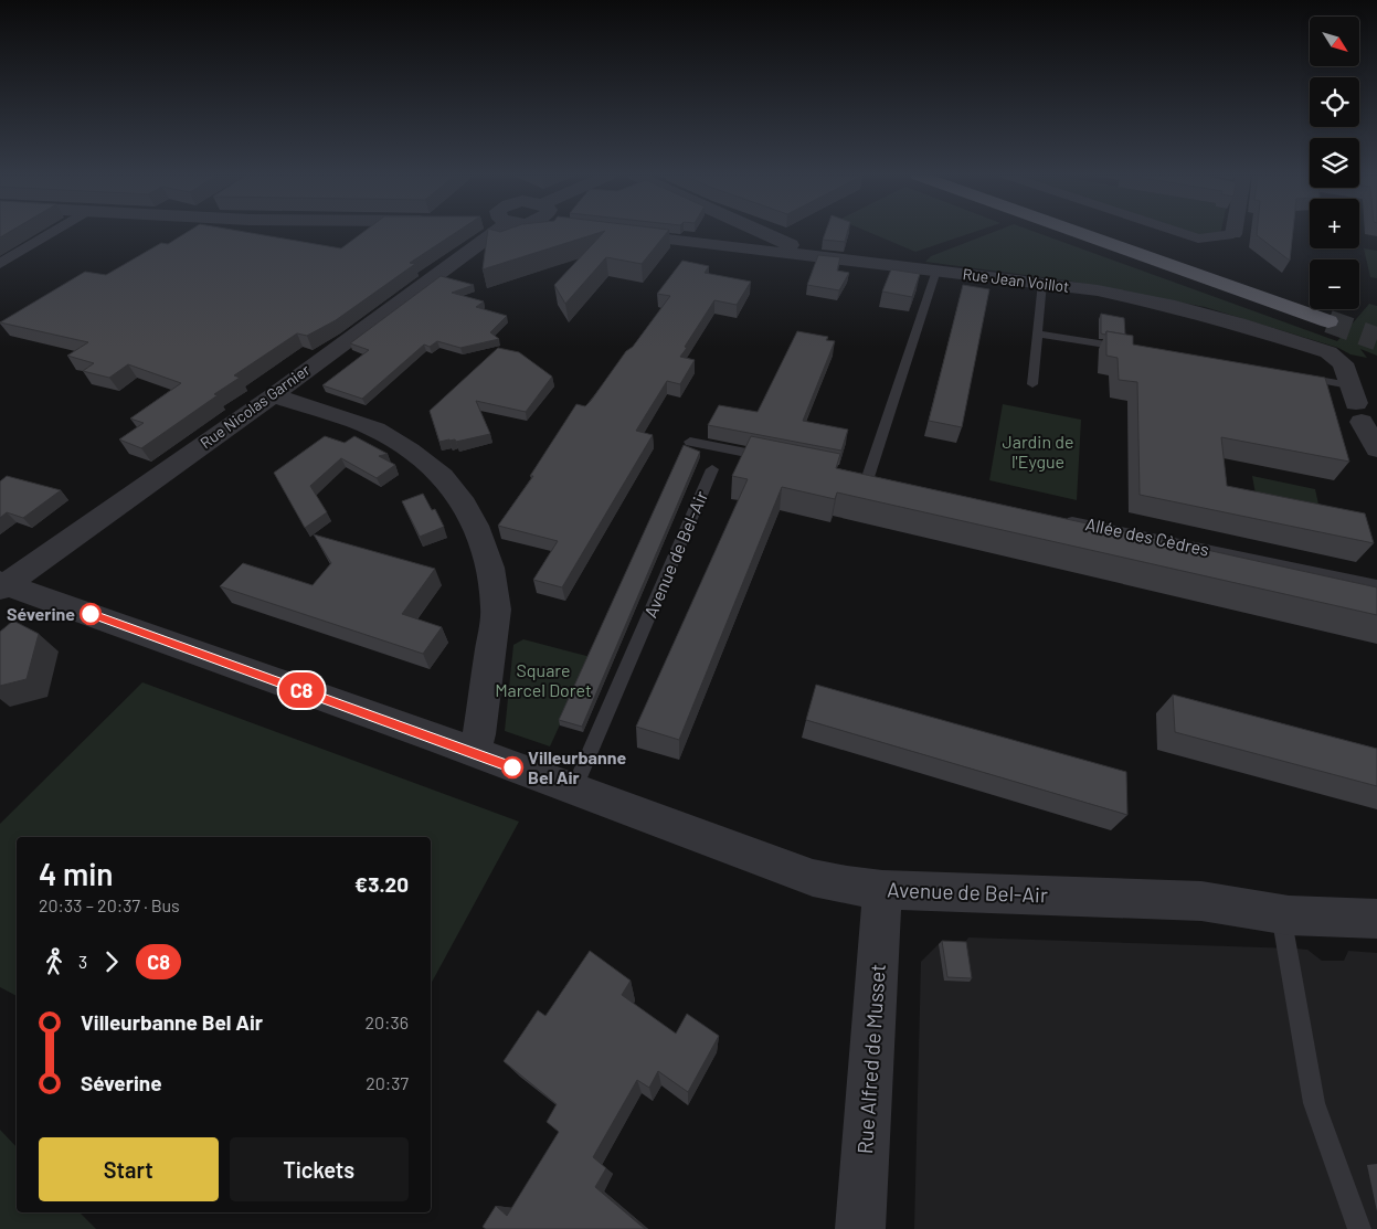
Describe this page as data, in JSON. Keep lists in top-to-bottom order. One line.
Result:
{"streets":{"street":["Rue Jean Voillot","Rue Nicolas Garnier","Avenue de Bel-Air","Rue Alfred de Musset"],"lane":["Allée des Cèdres"]},"crossings":[["Rue Nicolas Garnier","Avenue de Bel-Air"],["Avenue de Bel-Air","Rue Alfred de Musset"]],"parks":["Jardin de l'Eygue","Square Marcel Doret"],"places":["Séverine","Villeurbanne Bel Air"],"lines":["bus line C8"],"north":"bottom right","page":{"on_map":"C8","map_buttons":["+","−"],"heading":["4 min","20:33 – 20:37 · Bus","€3.20"],"legs":["3","C8"],"list":[{"name":"Villeurbanne Bel Air","value":"20:36"},{"name":"Séverine","value":"20:37"}],"buttons":["Start","Tickets"]}}
